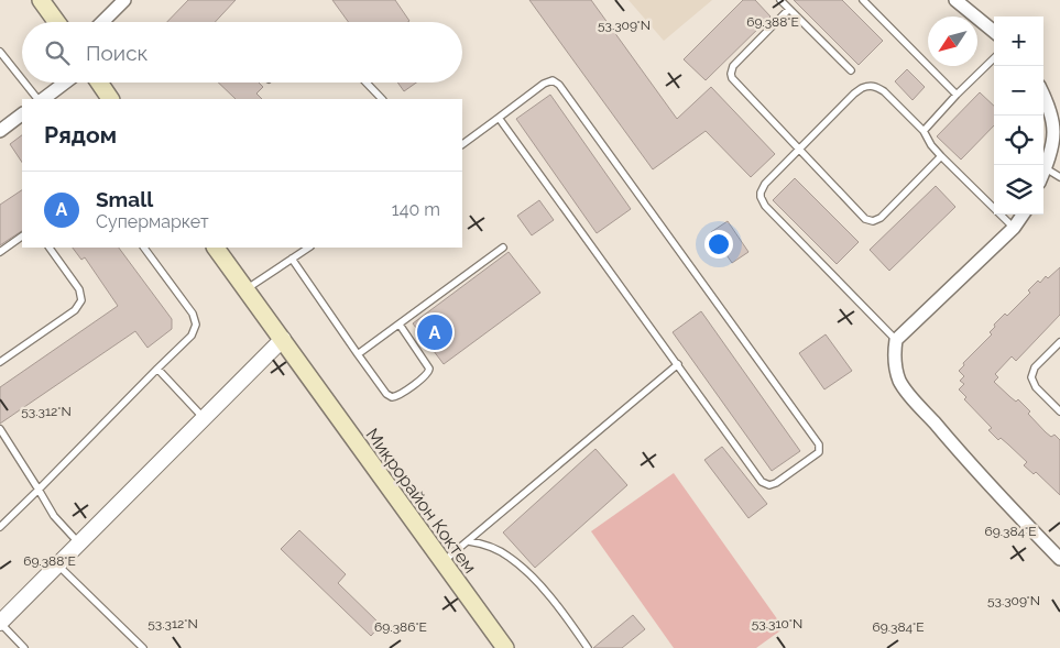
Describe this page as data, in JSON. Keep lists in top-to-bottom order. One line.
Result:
{"streets":{"main road":["Микрорайон Коктем"]},"north":"bottom left","page":{"map_buttons":["+","−"],"search":"Поиск","heading":"Рядом","list":[{"mark":"A","name":"Small","note":"Супермаркет","value":"140 m"}],"pins":"A"},"coordinates":["69.388°E","53.309°N","53.312°N","69.384°E","53.310°N","69.386°E"]}
